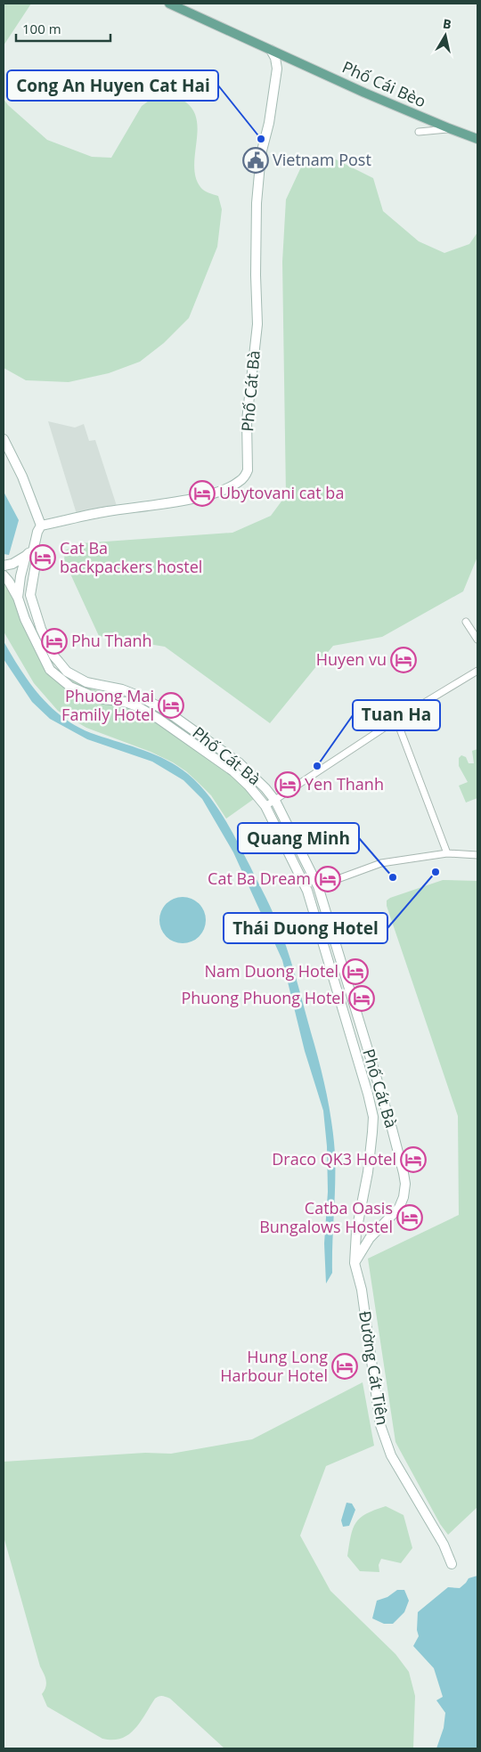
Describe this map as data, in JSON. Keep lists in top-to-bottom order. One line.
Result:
{"streets":{"main road":["Phố Cái Bèo","Phố Cát Bà","Đường Cát Tiên"]},"crossings":[["Phố Cái Bèo","Phố Cát Bà"],["Phố Cát Bà","Đường Cát Tiên"]],"places":{"other":["Cong An Huyen Cat Hai","Tuan Ha","Thái Duong Hotel","Quang Minh"],"public building":["Vietnam Post"],"hotel":["Ubytovani cat ba","Cat Ba backpackers hostel","Phu Thanh","Huyen vu","Phuong Mai Family Hotel","Yen Thanh","Cat Ba Dream","Nam Duong Hotel","Phuong Phuong Hotel","Draco QK3 Hotel","Catba Oasis Bungalows Hostel","Hung Long Harbour Hotel"]},"scale_bar":"100 m","north":"top"}
